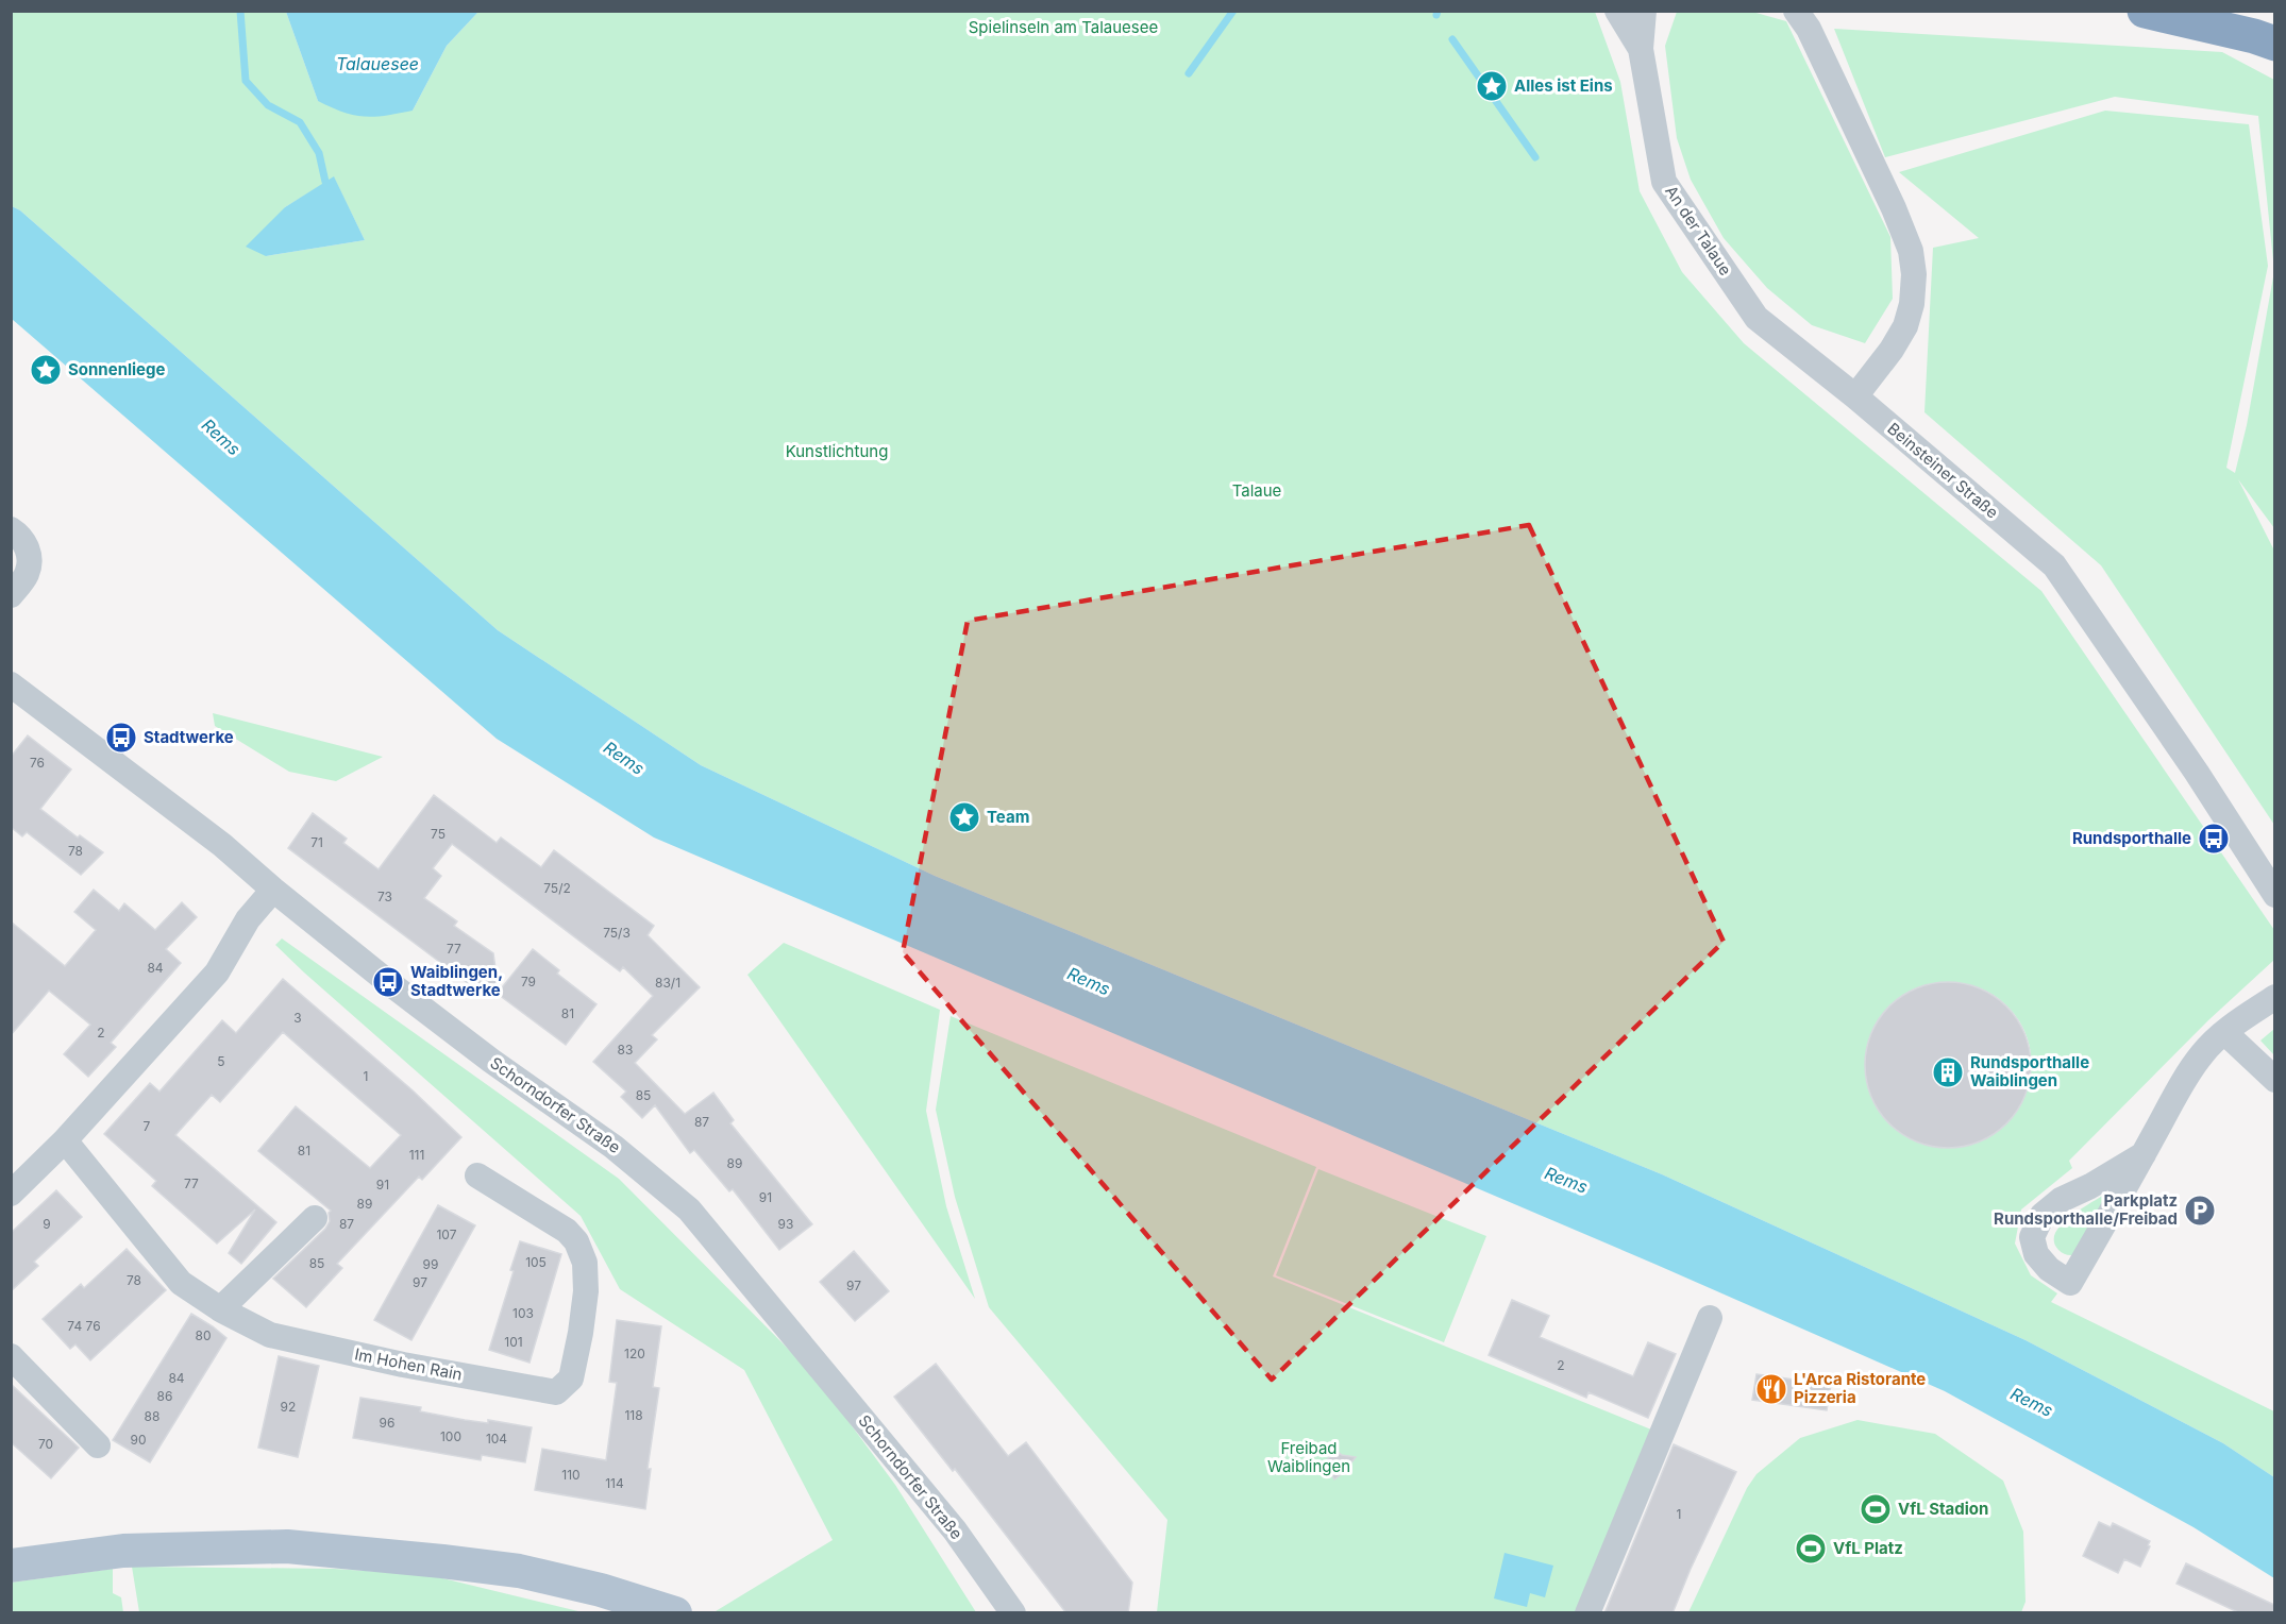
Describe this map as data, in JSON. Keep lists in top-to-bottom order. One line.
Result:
{"streets":{"street":["An der Talaue","Beinsteiner Straße","Schorndorfer Straße","Im Hohen Rain"]},"crossings":[["An der Talaue","Beinsteiner Straße"]],"water":["Talauesee","Rems"],"parks":["Spielinseln am Talauesee","Kunstlichtung","Talaue","Freibad Waiblingen"],"places":{"place":["Alles ist Eins","Sonnenliege","Team"],"bus stop":["Stadtwerke","Rundsporthalle","Waiblingen, Stadtwerke"],"building":["Rundsporthalle Waiblingen"],"parking":["Parkplatz Rundsporthalle/Freibad"],"restaurant":["L'Arca Ristorante Pizzeria"],"sports":["VfL Stadion","VfL Platz"]},"house_numbers":["76","75","71","78","75/2","73","75/3","77","84","79","83/1","81","3","2","83","5","1","85","87","7","81","111","89","77","91","91","89","9","87","93","107","105","85","99","78","97","97","103","74 76","80","101","120","2","84","86","92","118","88","96","100","104","90","70","110","114","1"]}
